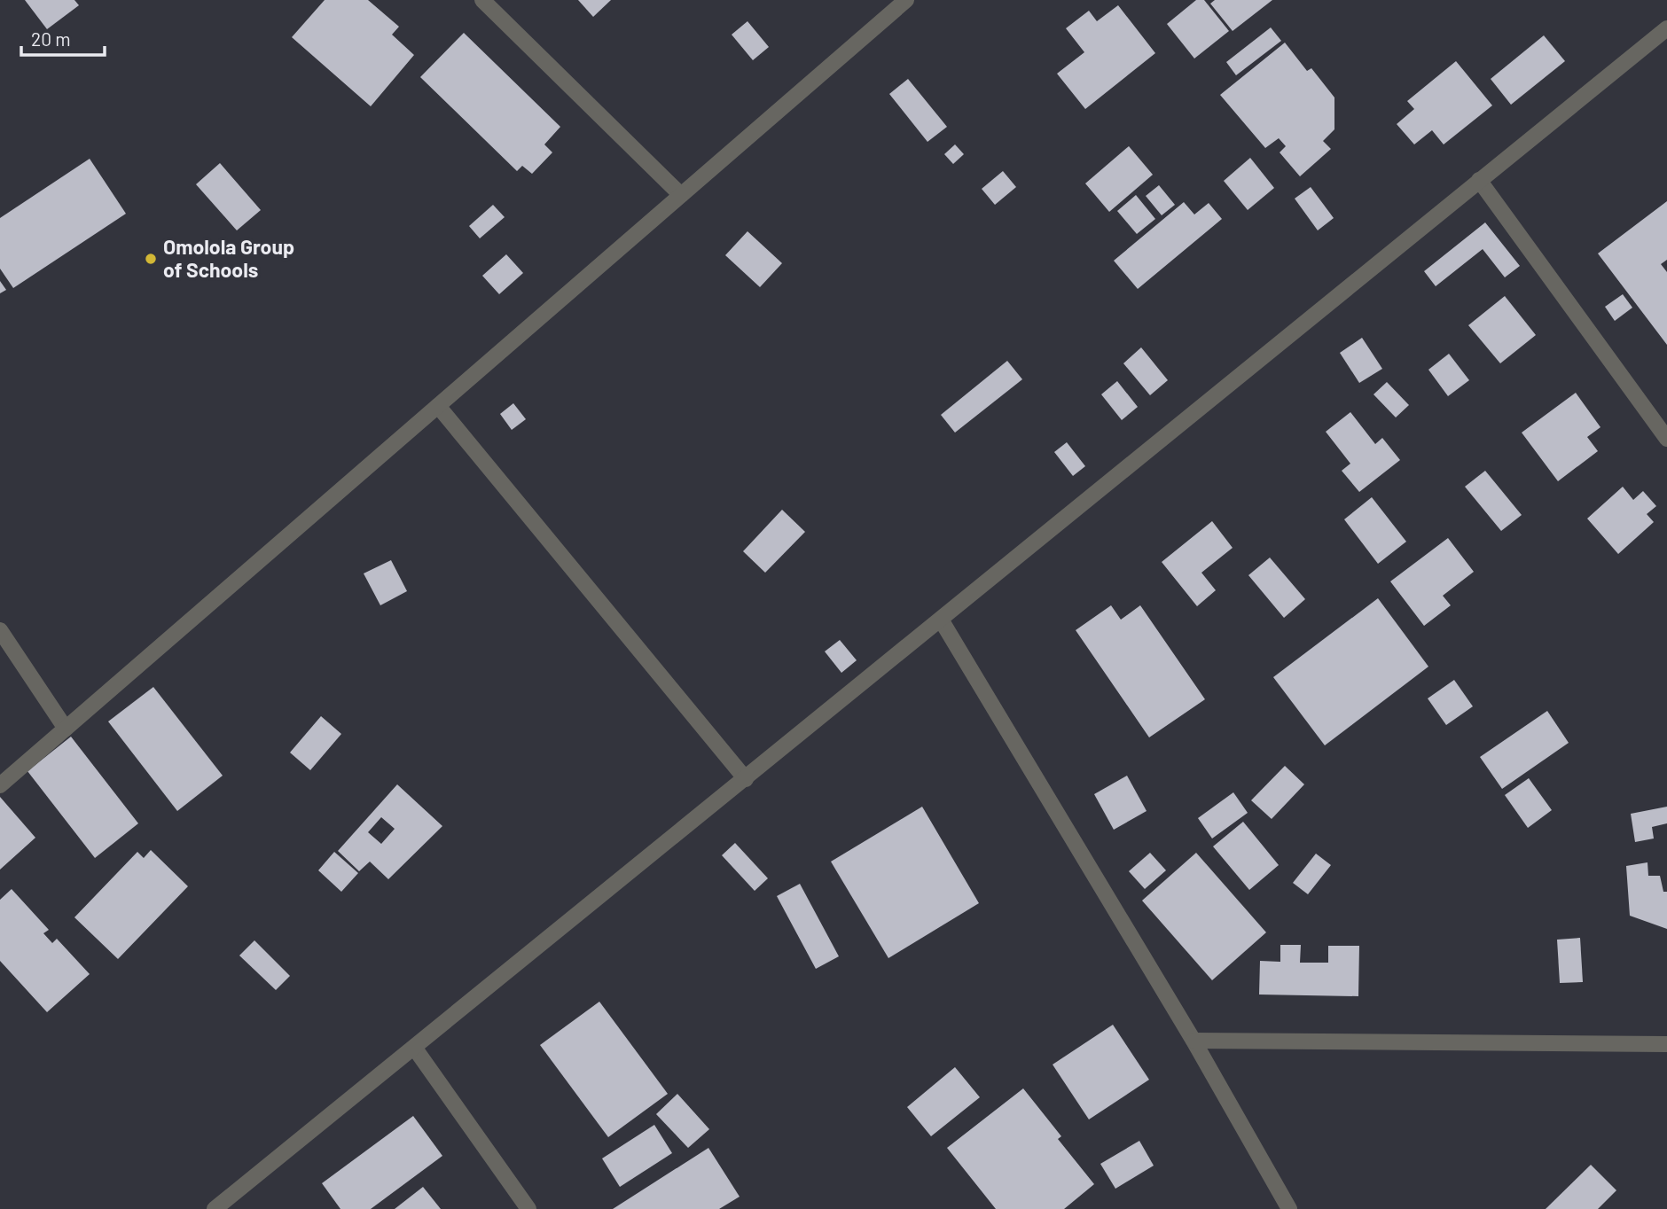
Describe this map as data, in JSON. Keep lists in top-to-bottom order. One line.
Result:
{"places":["Omolola Group of Schools"],"scale_bar":"20 m"}
